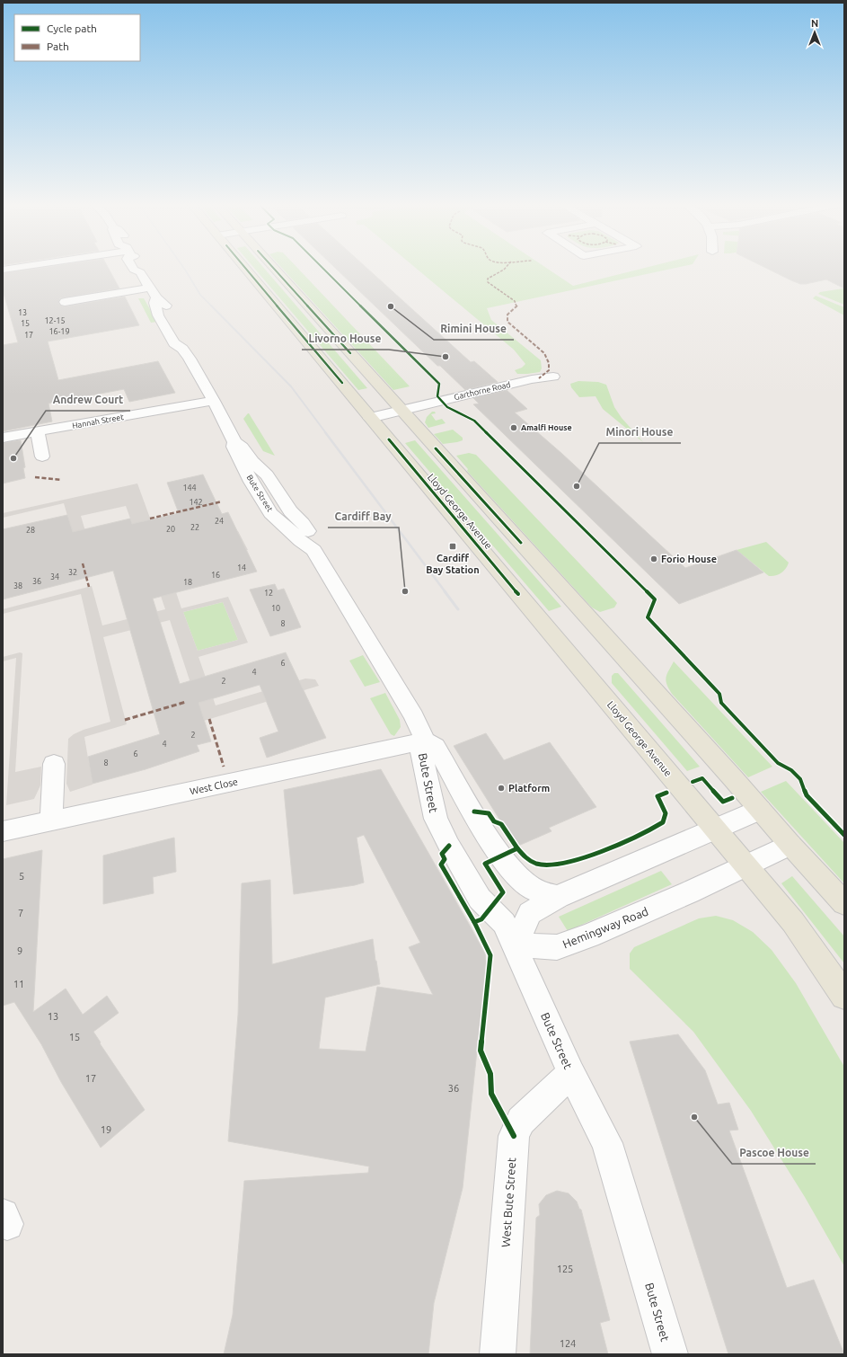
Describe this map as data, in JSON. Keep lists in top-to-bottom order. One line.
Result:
{"streets":{"main road":["Lloyd George Avenue"],"street":["Garthorne Road","Hannah Street","Bute Street","West Close","Hemingway Road","West Bute Street"]},"crossings":[["Garthorne Road","Lloyd George Avenue"],["Hannah Street","Bute Street"],["Bute Street","West Close"],["Bute Street","Hemingway Road"],["Bute Street","West Bute Street"],["Lloyd George Avenue","Hemingway Road"]],"places":{"other":["Rimini House","Livorno House","Amalfi House","Andrew Court","Minori House","Forio House","Cardiff Bay","Platform","Pascoe House"],"transit":["Cardiff Bay Station"]},"house_numbers":["13","12-15","15","16-19","17","144","142","24","22","20","28","14","32","16","34","36","18","38","12","10","8","6","4","2","2","4","6","8","5","7","9","11","13","15","17","36","19","125","124"],"legend":["Cycle path","Path"],"north":"top"}
